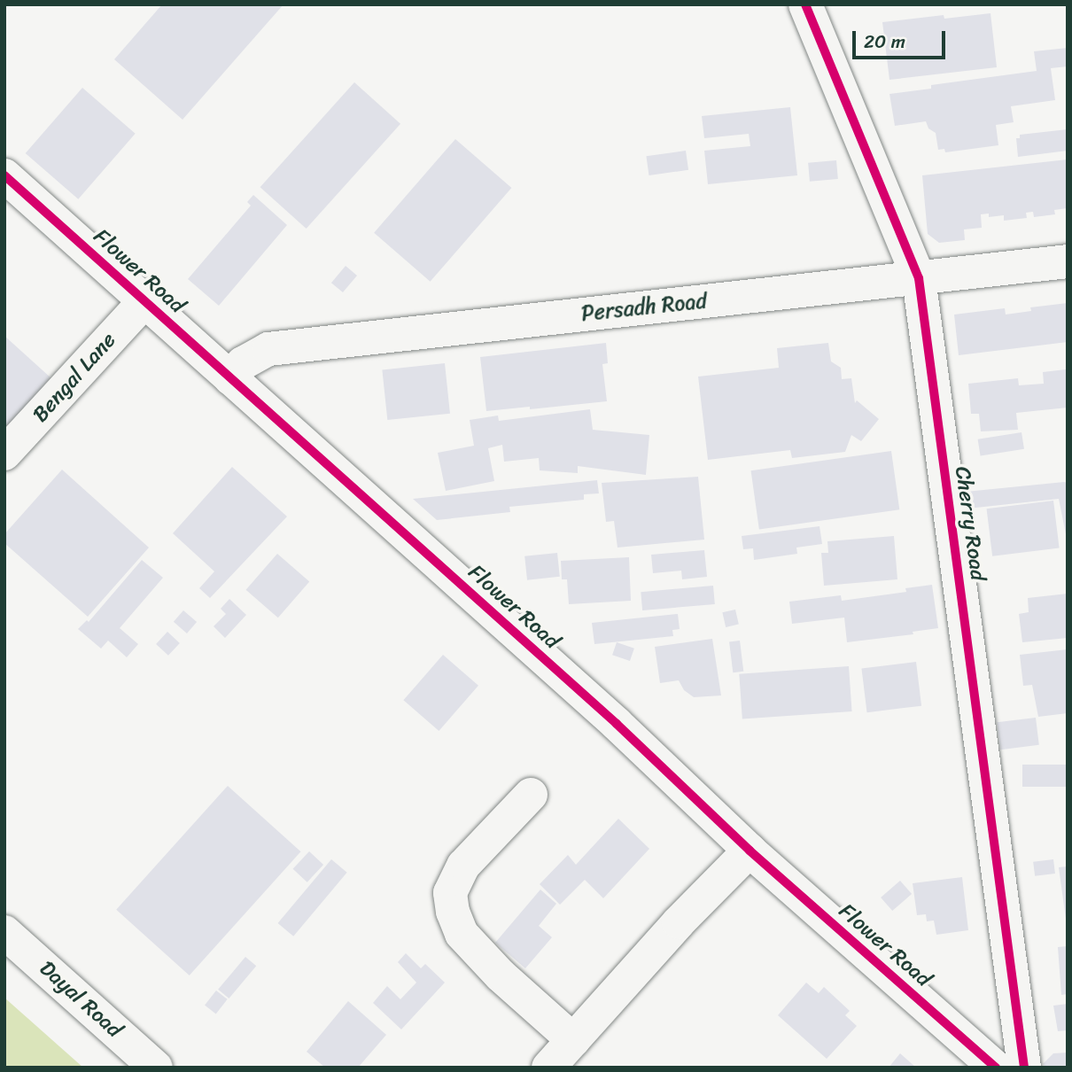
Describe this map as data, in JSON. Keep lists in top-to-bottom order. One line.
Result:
{"streets":{"street":["Flower Road","Persadh Road","Bengal Lane","Cherry Road","Dayal Road"]},"crossings":[["Flower Road","Persadh Road"],["Flower Road","Bengal Lane"],["Persadh Road","Cherry Road"]],"scale_bar":"20 m"}
